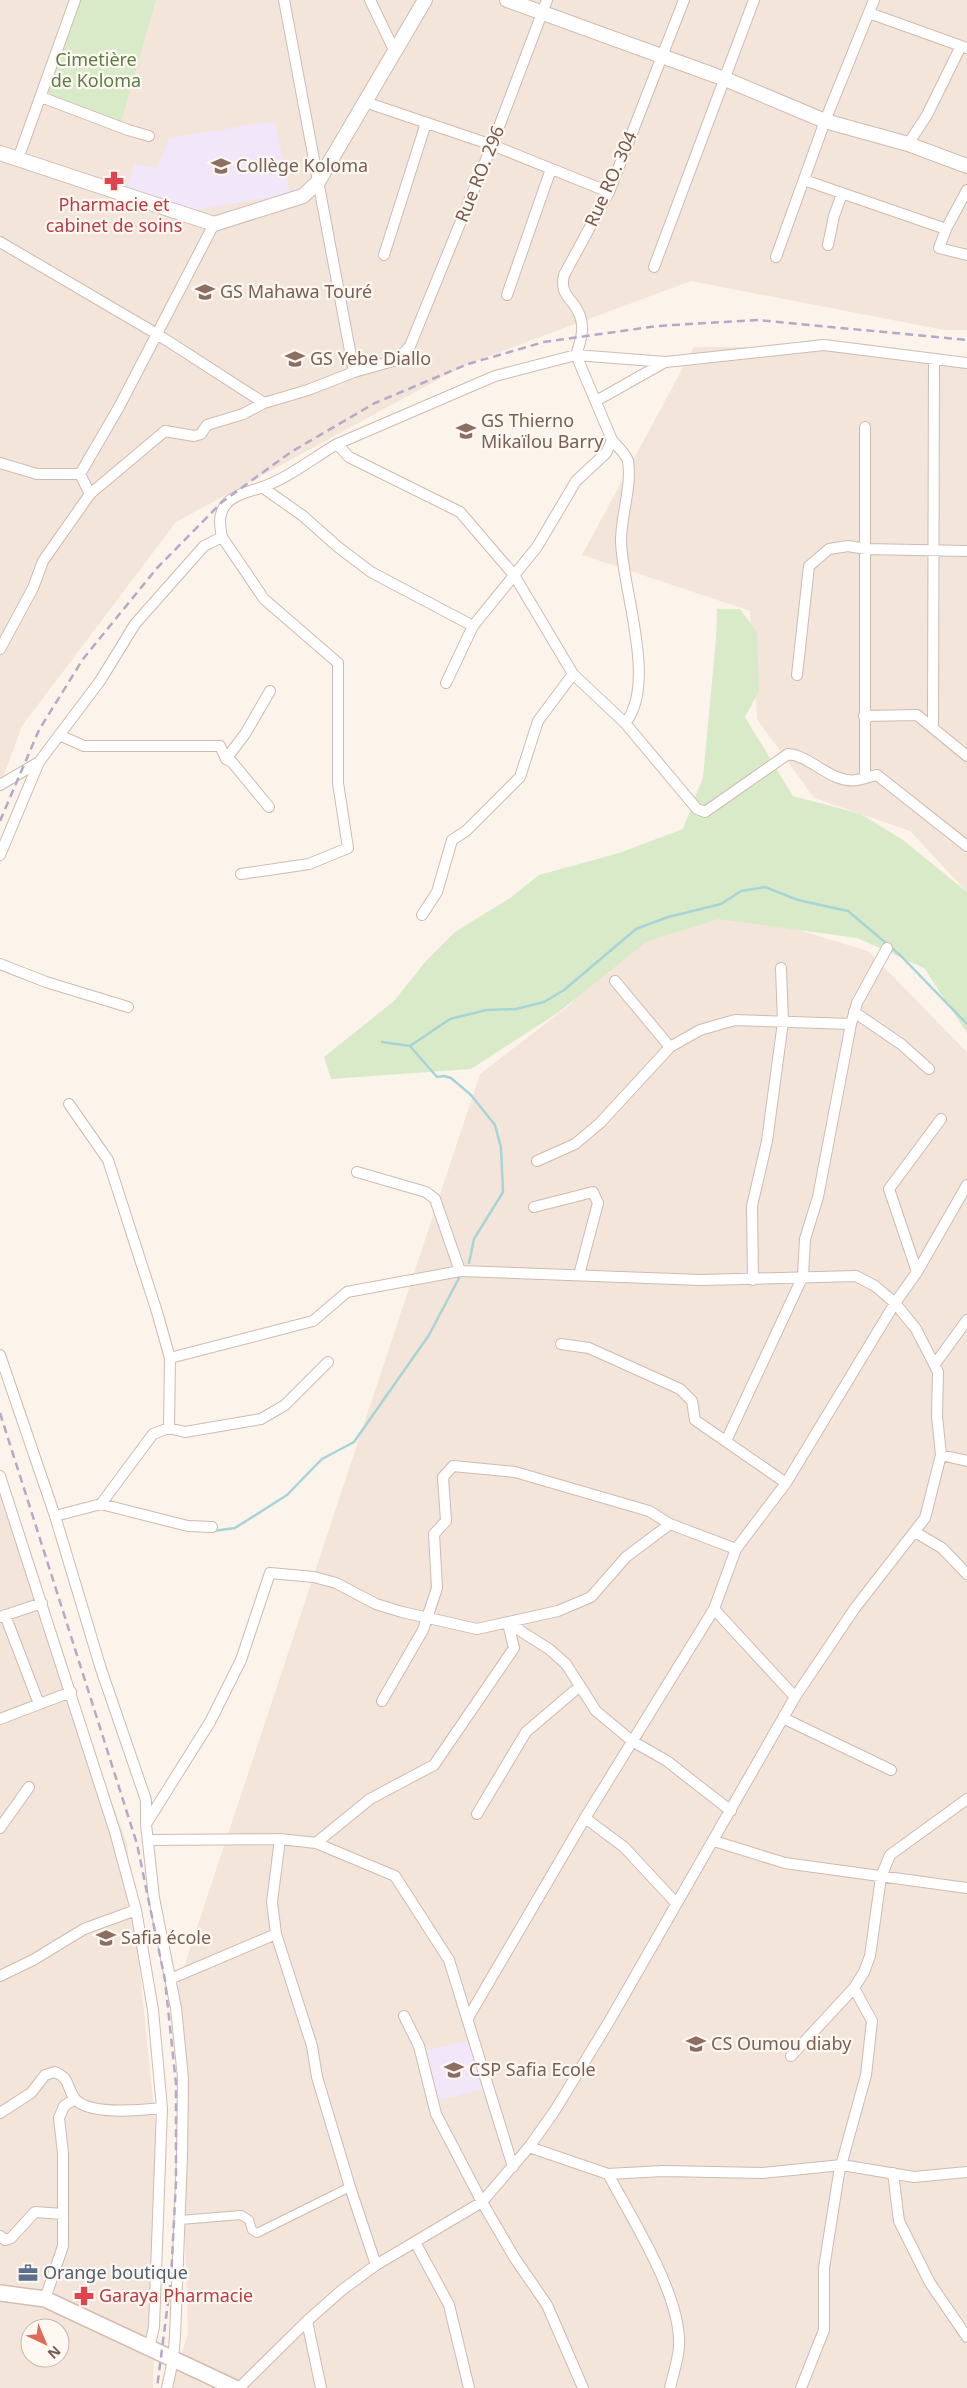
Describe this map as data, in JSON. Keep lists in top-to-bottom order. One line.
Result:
{"streets":{"street":["Rue RO. 296","Rue RO. 304"]},"parks":["Cimetière de Koloma"],"places":{"school or university":["Collège Koloma","GS Mahawa Touré","GS Yebe Diallo","GS Thierno Mikaïlou Barry","Safia école","CS Oumou diaby","CSP Safia Ecole"],"pharmacy":["Pharmacie et cabinet de soins","Garaya Pharmacie"],"office":["Orange boutique"]},"north":"bottom right"}
